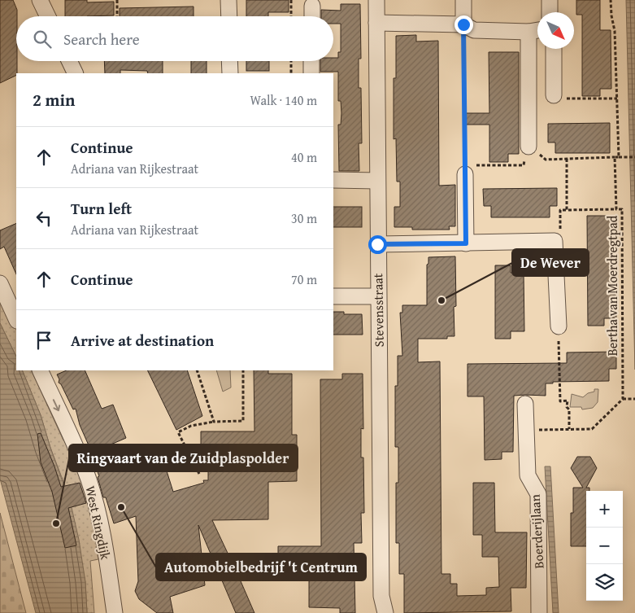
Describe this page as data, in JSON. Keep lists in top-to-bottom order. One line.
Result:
{"streets":{"street":["Stevensstraat","West Ringdijk","Boerderijlaan"],"path":["Bertha van Moerdregtpad"]},"one_way":["West Ringdijk"],"places":["De Wever","Automobielbedrijf 't Centrum","Ringvaart van de Zuidplaspolder"],"north":"bottom right","page":{"search":"Search here","heading":["2 min","Walk · 140 m"],"list":[["Continue","Adriana van Rijkestraat","40 m"],["Turn left","Adriana van Rijkestraat","30 m"],["Continue","70 m"],"Arrive at destination"],"map_buttons":["+","−"]}}
